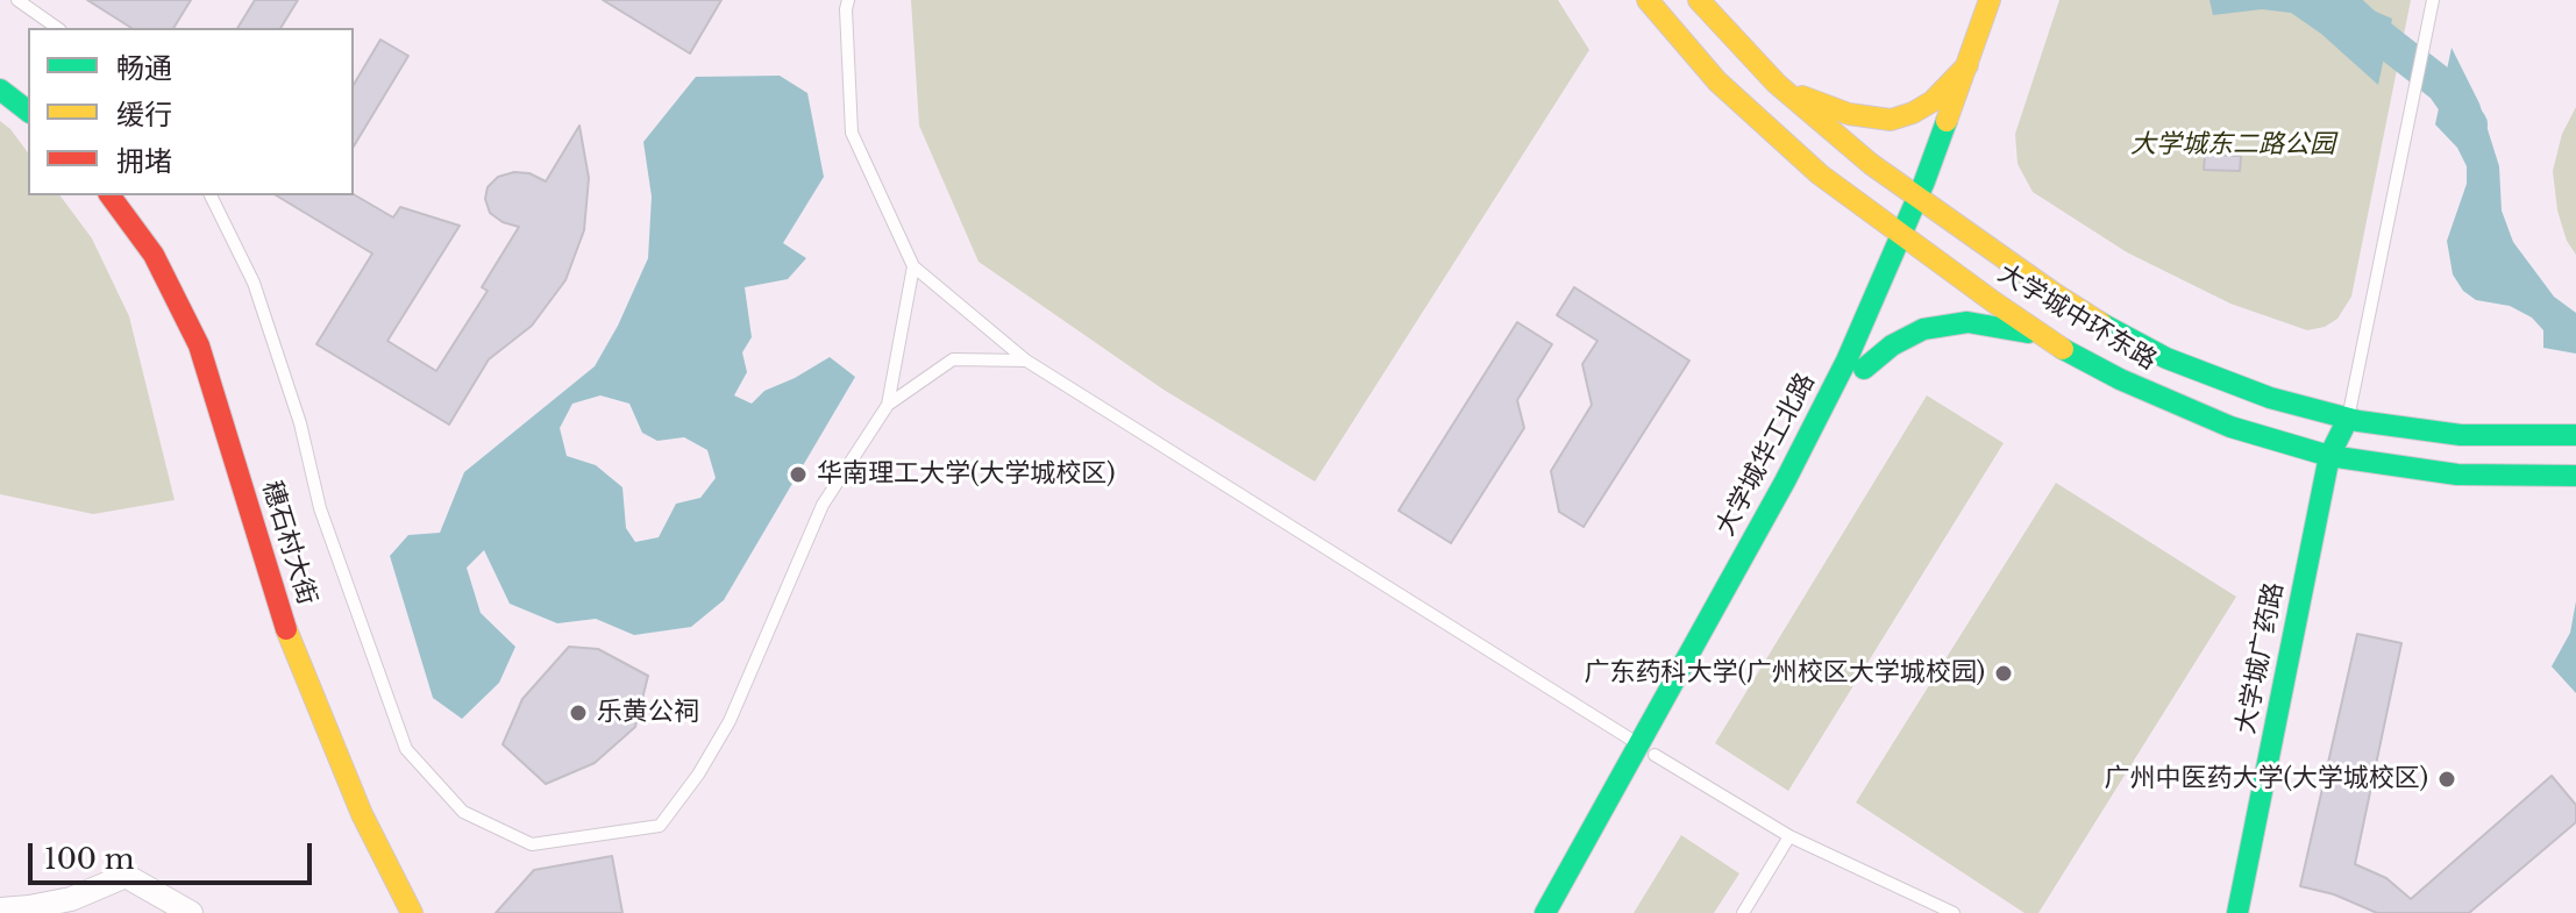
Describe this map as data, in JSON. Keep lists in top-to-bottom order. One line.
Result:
{"streets":{"main road":["大学城中环东路","大学城华工北路","穗石村大街","大学城广药路"]},"crossings":[["大学城中环东路","大学城华工北路"],["大学城中环东路","大学城广药路"]],"parks":["大学城东二路公园"],"places":["华南理工大学(大学城校区)","广东药科大学(广州校区大学城校园)","乐黄公祠","广州中医药大学(大学城校区)"],"legend":["畅通","缓行","拥堵"],"scale_bar":"100 m"}
